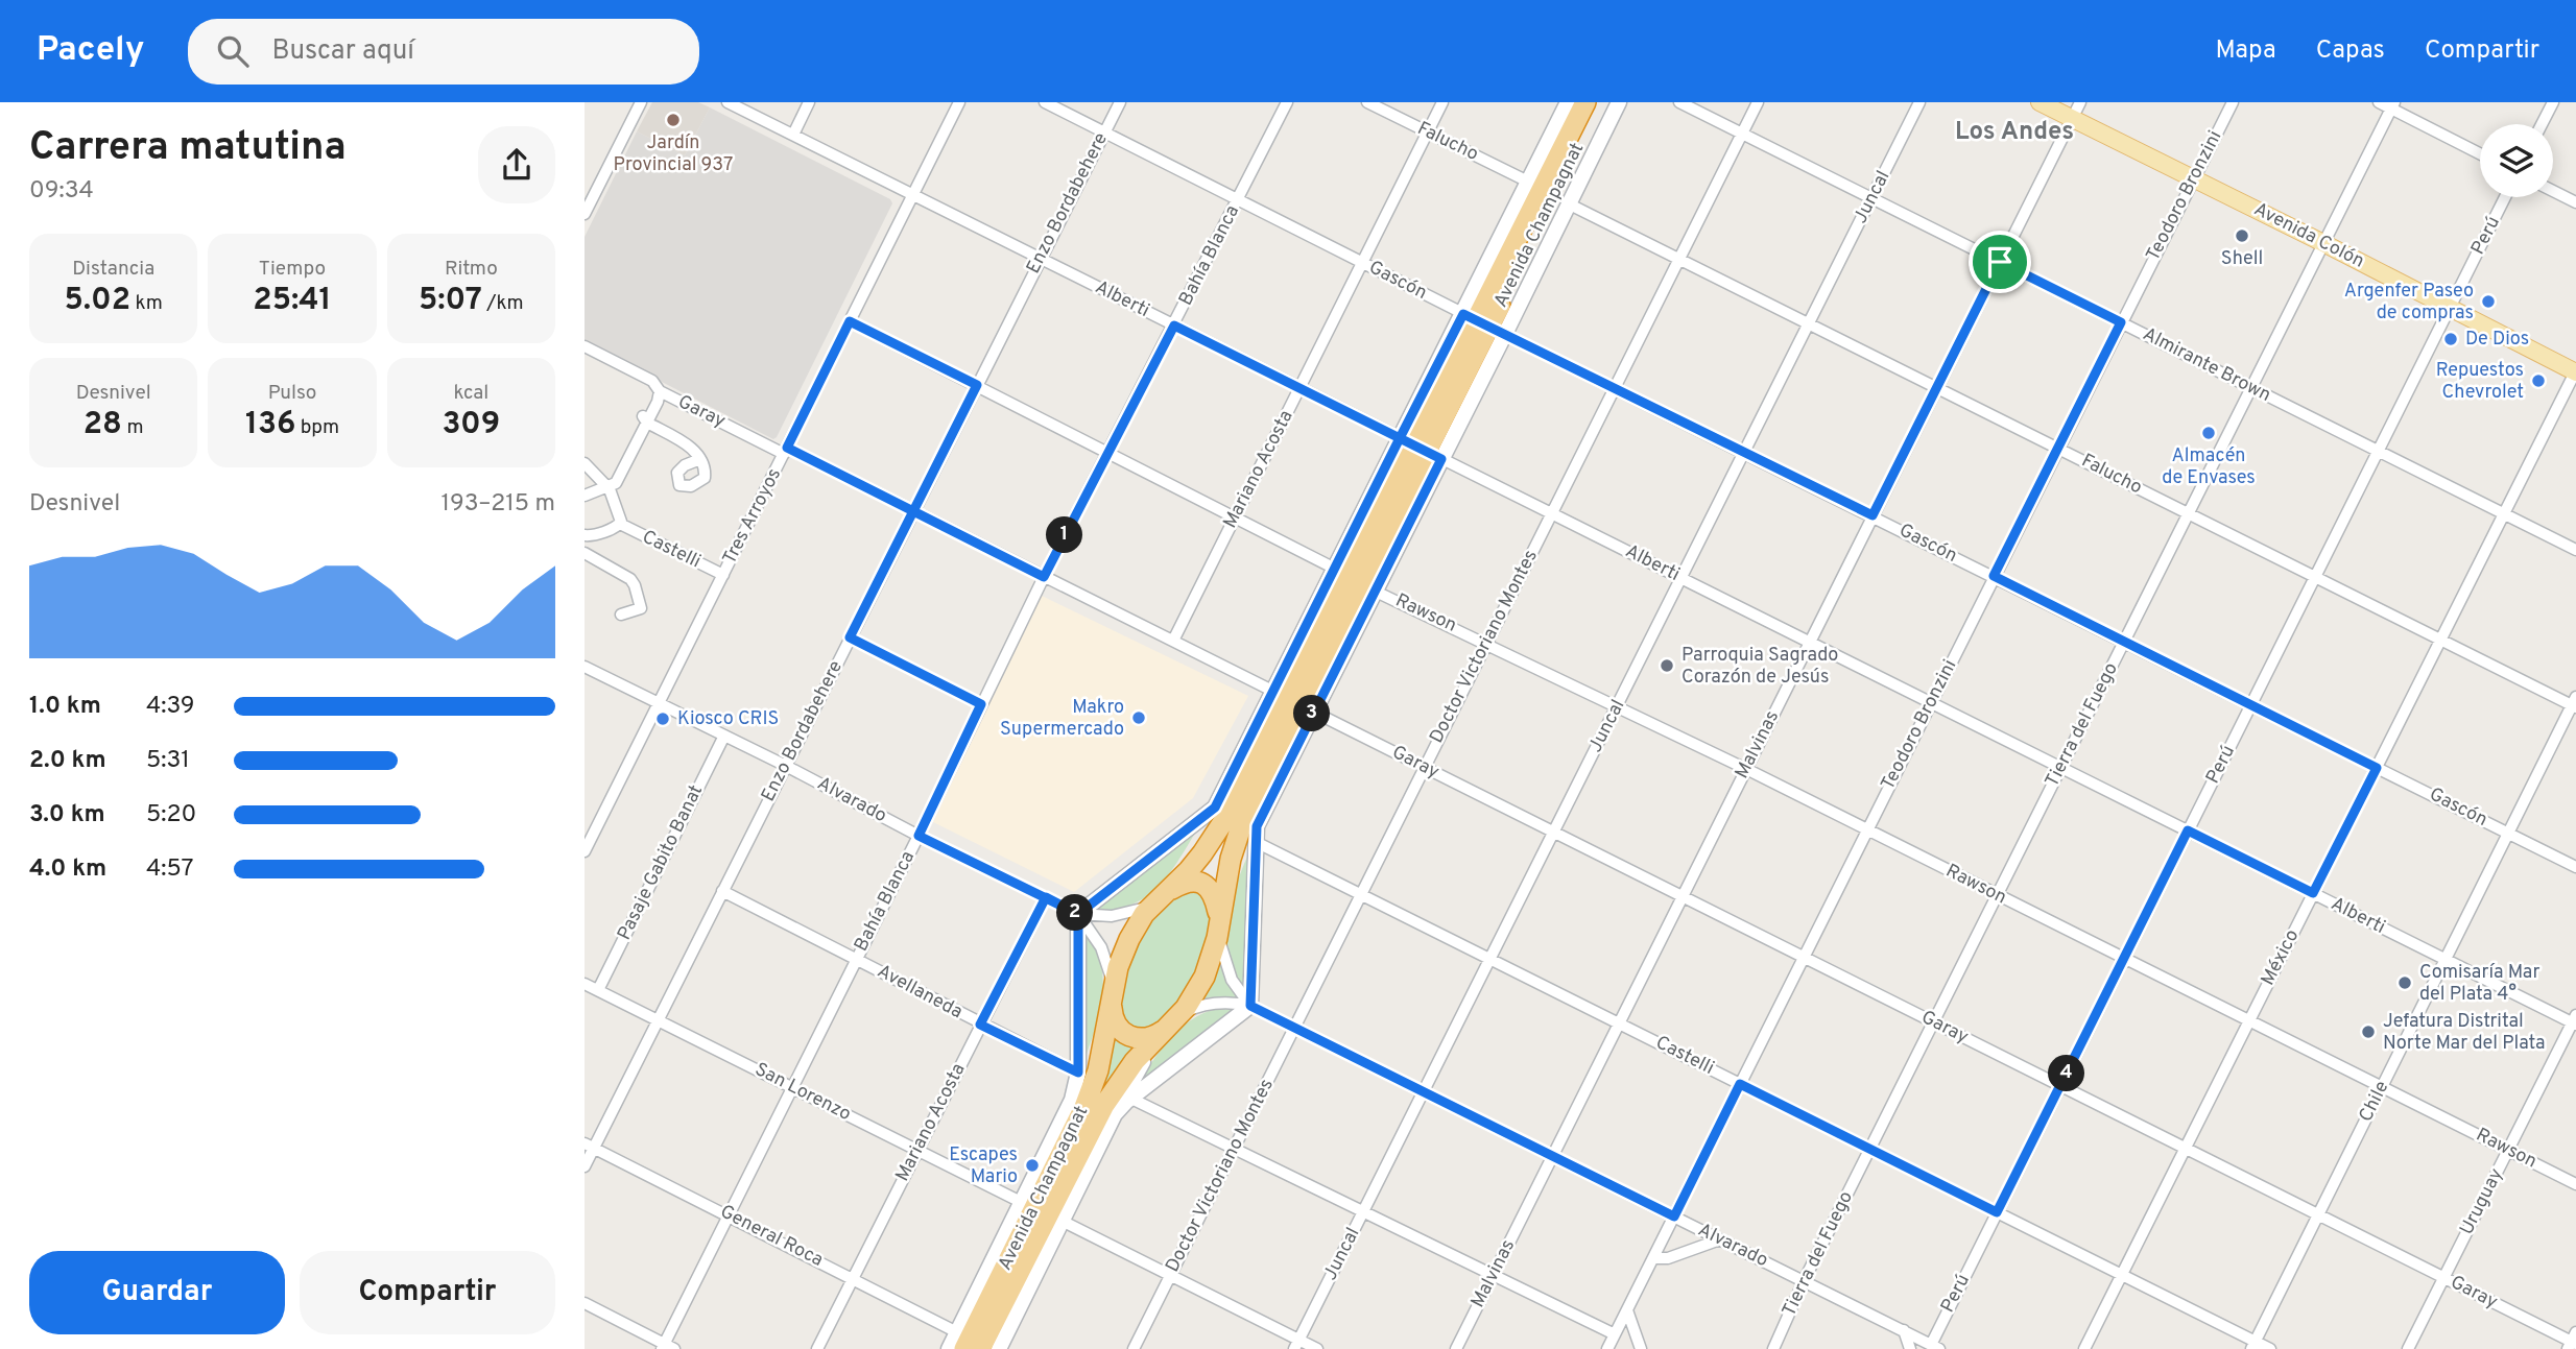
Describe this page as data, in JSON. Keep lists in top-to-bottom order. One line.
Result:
{"streets":{"highway":["Avenida Champagnat"],"main road":["Avenida Colón"],"street":["Falucho","Teodoro Bronzini","Juncal","Enzo Bordabehere","Perú","Bahía Blanca","Gascón","Alberti","Almirante Brown","Garay","Mariano Acosta","Tres Arroyos","Castelli","Rawson","Doctor Victoriano Montes","Tierra del Fuego","Malvinas","Alvarado","Pasaje Gabito Banat","México","Avellaneda","San Lorenzo","Chile","Uruguay","General Roca"]},"crossings":[["Falucho","Teodoro Bronzini"],["Falucho","Juncal"],["Falucho","Avenida Champagnat"],["Falucho","Perú"],["Falucho","Mariano Acosta"],["Falucho","Doctor Victoriano Montes"],["Falucho","Tierra del Fuego"],["Falucho","Malvinas"],["Falucho","México"],["Falucho","Chile"],["Teodoro Bronzini","Avenida Colón"],["Teodoro Bronzini","Gascón"],["Teodoro Bronzini","Alberti"],["Teodoro Bronzini","Almirante Brown"],["Teodoro Bronzini","Garay"],["Teodoro Bronzini","Castelli"],["Teodoro Bronzini","Rawson"],["Teodoro Bronzini","Alvarado"],["Juncal","Gascón"],["Juncal","Alberti"],["Juncal","Almirante Brown"],["Juncal","Garay"],["Juncal","Castelli"],["Juncal","Rawson"],["Juncal","Alvarado"],["Enzo Bordabehere","Gascón"],["Enzo Bordabehere","Alberti"],["Enzo Bordabehere","Garay"],["Enzo Bordabehere","Alvarado"],["Enzo Bordabehere","Avellaneda"],["Enzo Bordabehere","San Lorenzo"],["Enzo Bordabehere","General Roca"],["Avenida Champagnat","Gascón"],["Avenida Champagnat","Alberti"],["Avenida Champagnat","Garay"],["Avenida Champagnat","Castelli"],["Avenida Champagnat","Rawson"],["Avenida Champagnat","Alvarado"],["Avenida Champagnat","Avellaneda"],["Avenida Champagnat","San Lorenzo"],["Avenida Champagnat","General Roca"],["Avenida Colón","Perú"],["Avenida Colón","Tierra del Fuego"],["Avenida Colón","Malvinas"],["Avenida Colón","México"],["Perú","Gascón"],["Perú","Alberti"],["Perú","Almirante Brown"],["Perú","Garay"],["Perú","Castelli"],["Perú","Rawson"],["Perú","Alvarado"],["Bahía Blanca","Gascón"],["Bahía Blanca","Alberti"],["Bahía Blanca","Garay"],["Bahía Blanca","Alvarado"],["Bahía Blanca","Avellaneda"],["Bahía Blanca","San Lorenzo"],["Bahía Blanca","General Roca"],["Gascón","Mariano Acosta"],["Gascón","Doctor Victoriano Montes"],["Gascón","Tierra del Fuego"],["Gascón","Malvinas"],["Gascón","México"],["Gascón","Chile"],["Alberti","Mariano Acosta"],["Alberti","Tres Arroyos"],["Alberti","Doctor Victoriano Montes"],["Alberti","Tierra del Fuego"],["Alberti","Malvinas"],["Alberti","México"],["Alberti","Chile"],["Alberti","Uruguay"],["Almirante Brown","Doctor Victoriano Montes"],["Almirante Brown","Tierra del Fuego"],["Almirante Brown","Malvinas"],["Almirante Brown","México"],["Garay","Mariano Acosta"],["Garay","Tres Arroyos"],["Garay","Doctor Victoriano Montes"],["Garay","Tierra del Fuego"],["Garay","Malvinas"],["Garay","México"],["Garay","Chile"],["Garay","Uruguay"],["Mariano Acosta","Alvarado"],["Mariano Acosta","Avellaneda"],["Mariano Acosta","San Lorenzo"],["Mariano Acosta","General Roca"],["Tres Arroyos","Castelli"],["Tres Arroyos","Alvarado"],["Castelli","Doctor Victoriano Montes"],["Castelli","Tierra del Fuego"],["Castelli","Malvinas"],["Castelli","México"],["Castelli","Chile"],["Rawson","Doctor Victoriano Montes"],["Rawson","Tierra del Fuego"],["Rawson","Malvinas"],["Rawson","México"],["Rawson","Chile"],["Rawson","Uruguay"],["Doctor Victoriano Montes","Alvarado"],["Tierra del Fuego","Alvarado"],["Malvinas","Alvarado"],["Alvarado","Pasaje Gabito Banat"],["Pasaje Gabito Banat","San Lorenzo"]],"districts":["Los Andes"],"places":["Jardín Provincial 937","Shell","Argenfer Paseo de compras","De Dios","Repuestos Chevrolet","Almacén de Envases","Parroquia Sagrado Corazón de Jesús","Makro Supermercado","Kiosco CRIS","Comisaría Mar del Plata 4°","Jefatura Distrital Norte Mar del Plata","Escapes Mario"],"page":{"header":"Pacely","search":"Buscar aquí","nav":["Mapa","Capas","Compartir"],"heading":["Carrera matutina","09:34"],"stats":[["Distancia","5.02 km"],["Tiempo","25:41"],["Ritmo","5:07 /km"],["Desnivel","28 m"],["Pulso","136 bpm"],["kcal","309"]],"chart":["Desnivel","193–215 m"],"pins":["1","3","2","4"],"list":[{"name":"1.0 km","note":"4:39"},{"name":"2.0 km","note":"5:31"},{"name":"3.0 km","note":"5:20"},{"name":"4.0 km","note":"4:57"}],"buttons":["Guardar","Compartir"]}}
